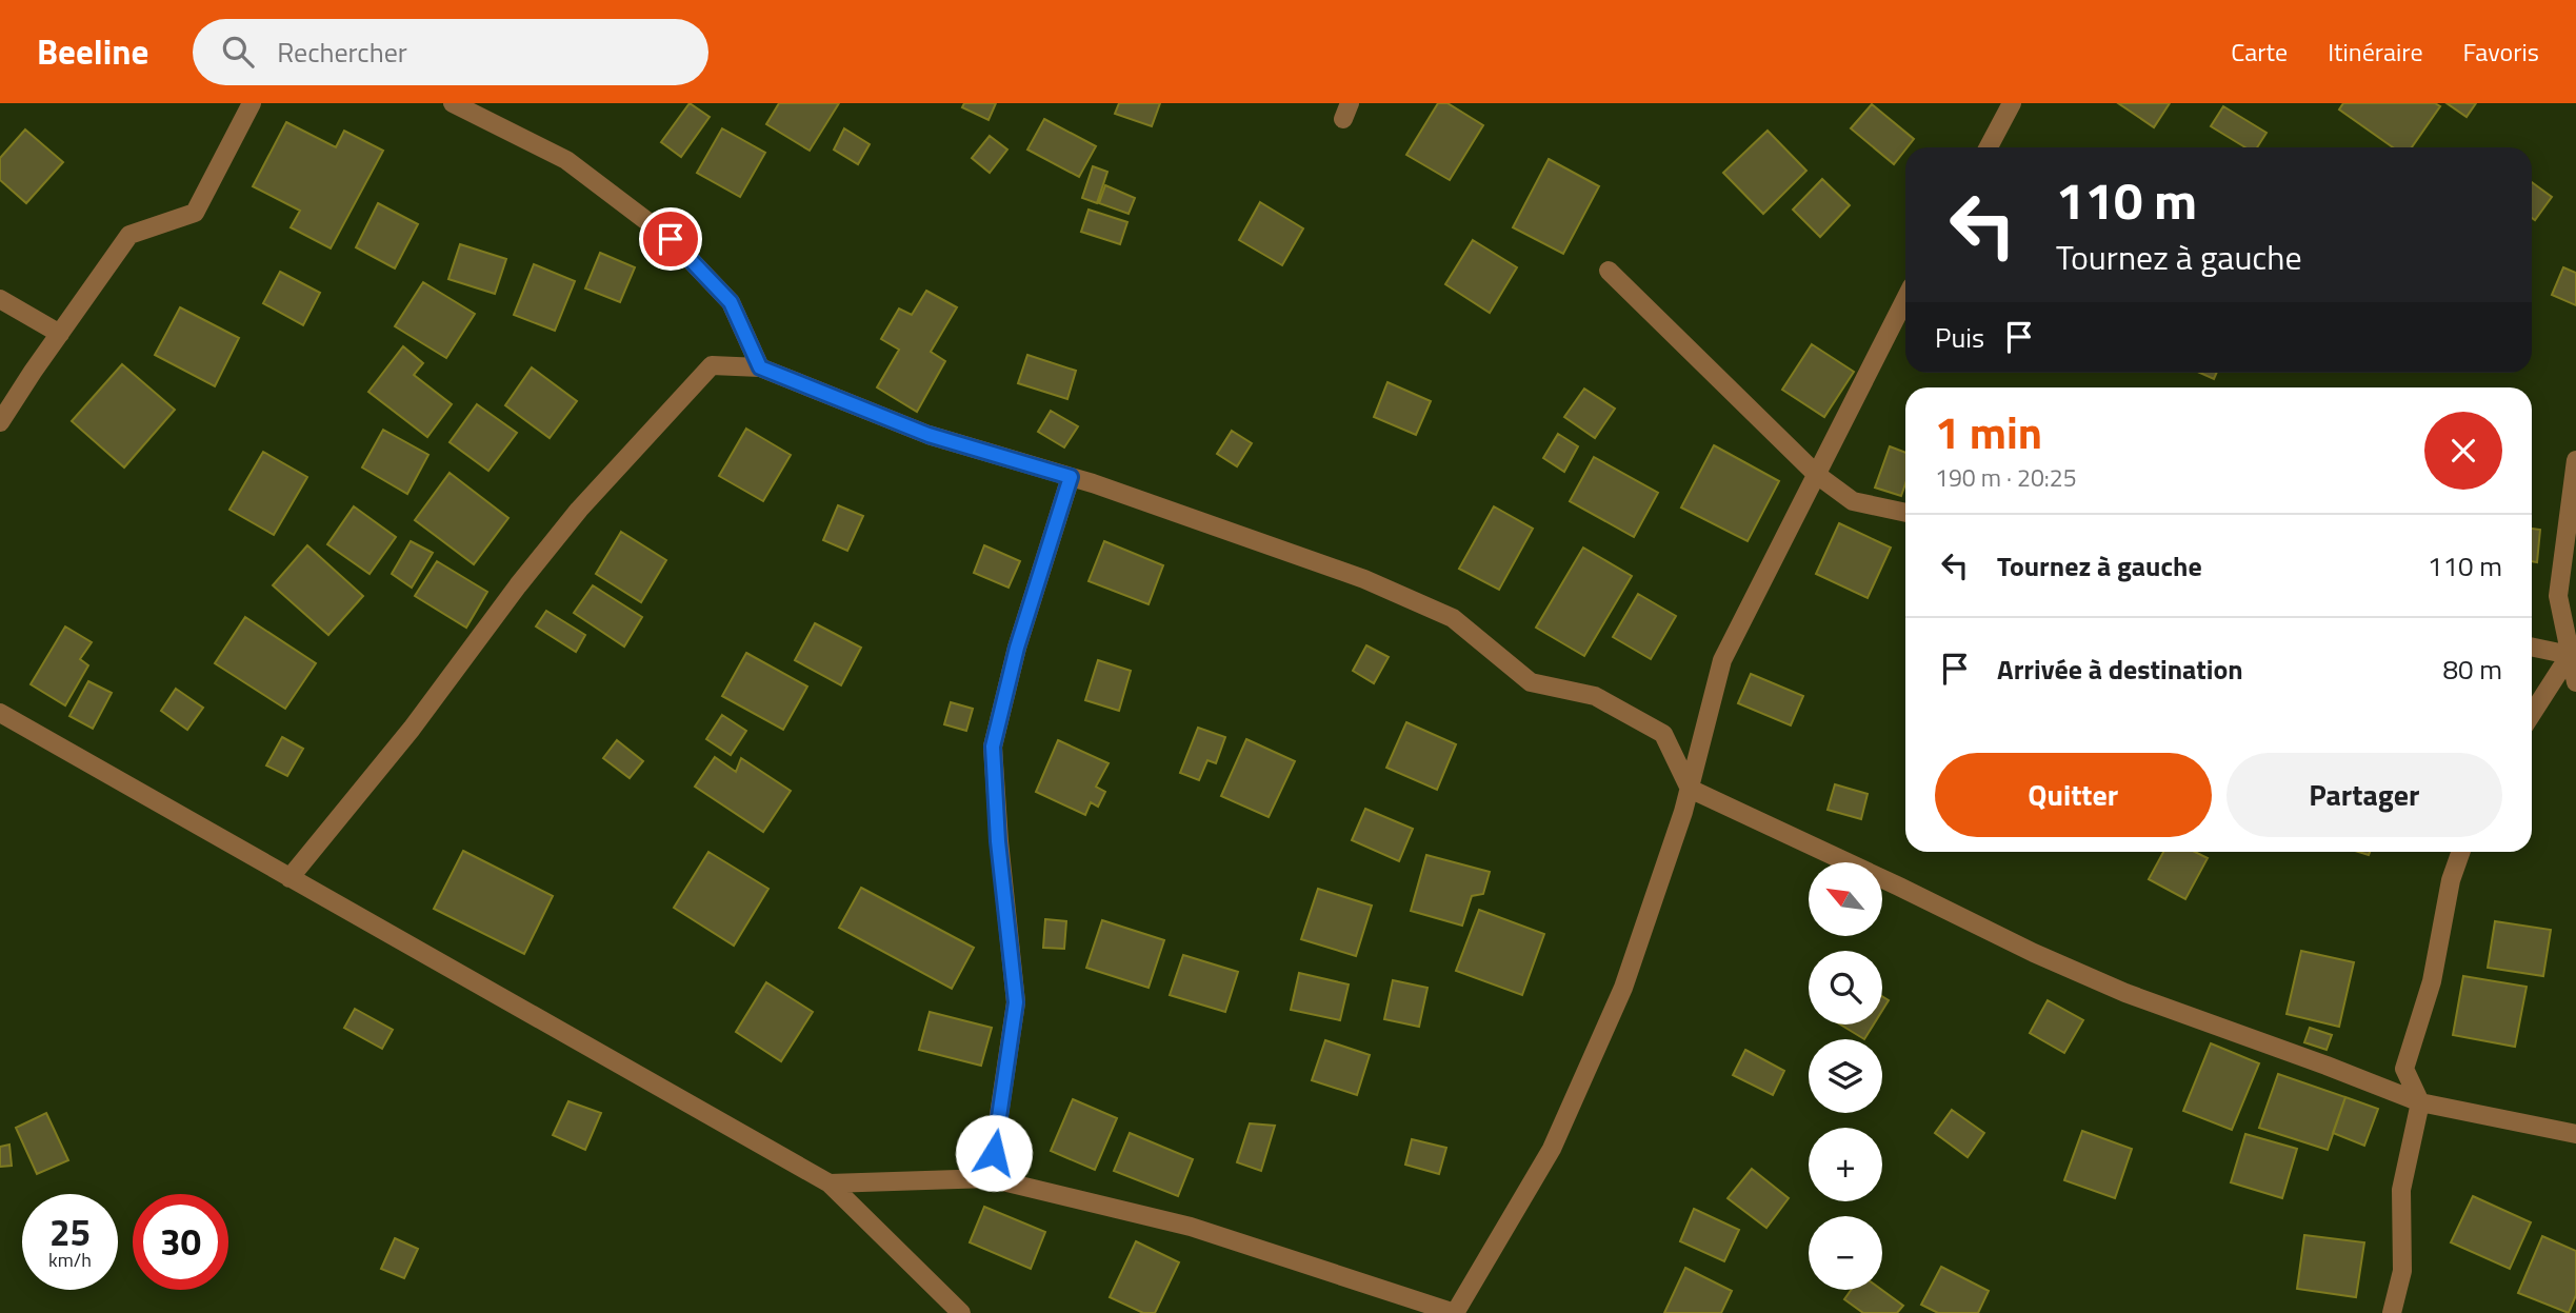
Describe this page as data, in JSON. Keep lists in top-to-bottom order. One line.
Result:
{"north":"top left","page":{"header":"Beeline","search":"Rechercher","nav":["Carte","Itinéraire","Favoris"],"turn":["110 m","Tournez à gauche"],"then":"Puis","heading":["1 min","190 m · 20:25"],"list":[{"name":"Tournez à gauche","value":"110 m"},{"name":"Arrivée à destination","value":"80 m"}],"buttons":["Quitter","Partager"],"map_buttons":["+","−"],"speed":"25 km/h","limit":"30"}}
